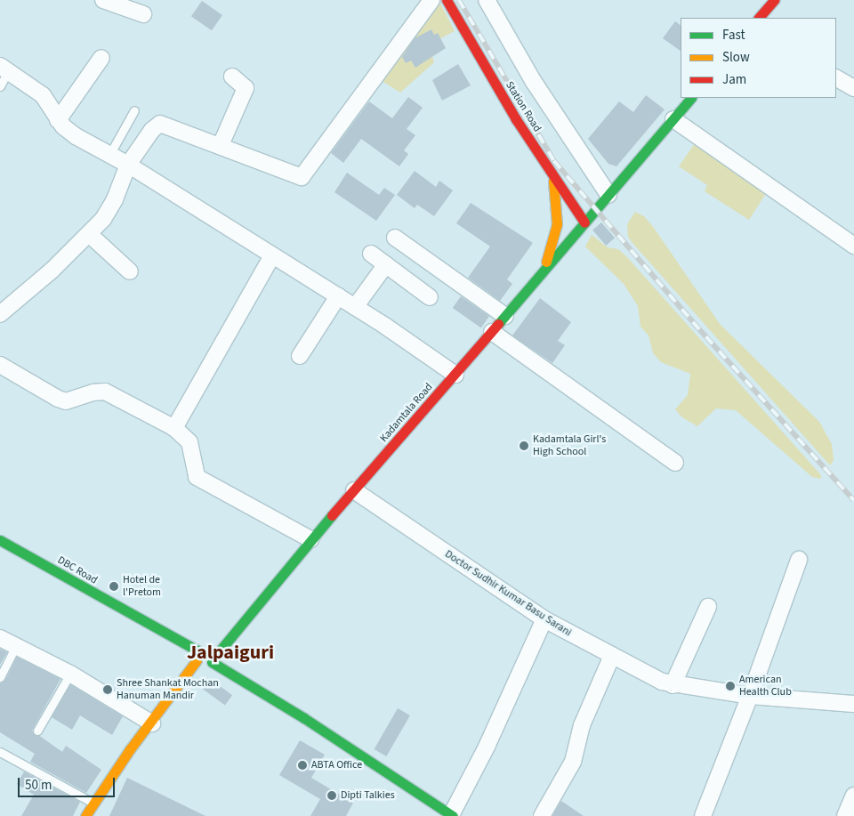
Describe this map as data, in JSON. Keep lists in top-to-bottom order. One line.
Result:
{"streets":{"main road":["Station Road","Kadamtala Road","DBC Road"],"street":["Doctor Sudhir Kumar Basu Sarani"]},"crossings":[["Station Road","Kadamtala Road"],["Kadamtala Road","DBC Road"],["Kadamtala Road","Doctor Sudhir Kumar Basu Sarani"]],"districts":["Jalpaiguri"],"places":["Kadamtala Girl's High School","Hotel de l'Pretom","American Health Club","Shree Shankat Mochan Hanuman Mandir","ABTA Office","Dipti Talkies"],"legend":["Fast","Slow","Jam"],"scale_bar":"50 m"}
